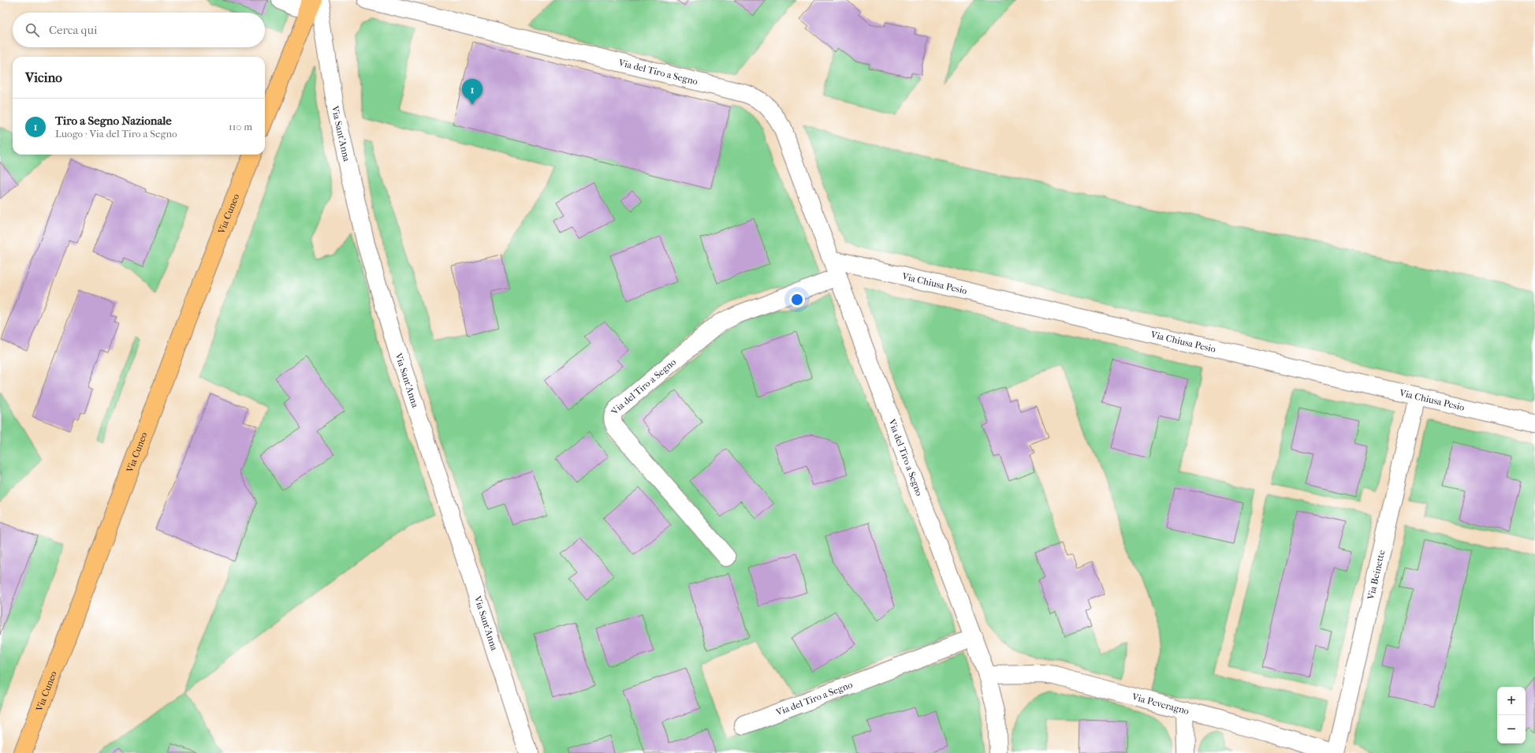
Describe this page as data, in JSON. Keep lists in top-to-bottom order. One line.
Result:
{"streets":{"main road":["Via Cuneo"],"street":["Via del Tiro a Segno","Via Sant'Anna","Via Chiusa Pesio","Via Beinette","Via Peveragno"]},"crossings":[["Via del Tiro a Segno","Via Chiusa Pesio"],["Via del Tiro a Segno","Via Peveragno"],["Via Chiusa Pesio","Via Beinette"]],"page":{"search":"Cerca qui","heading":"Vicino","pins":"1","list":[{"mark":"1","name":"Tiro a Segno Nazionale","note":"Luogo · Via del Tiro a Segno","value":"110 m"}],"map_buttons":["+","−"]}}
